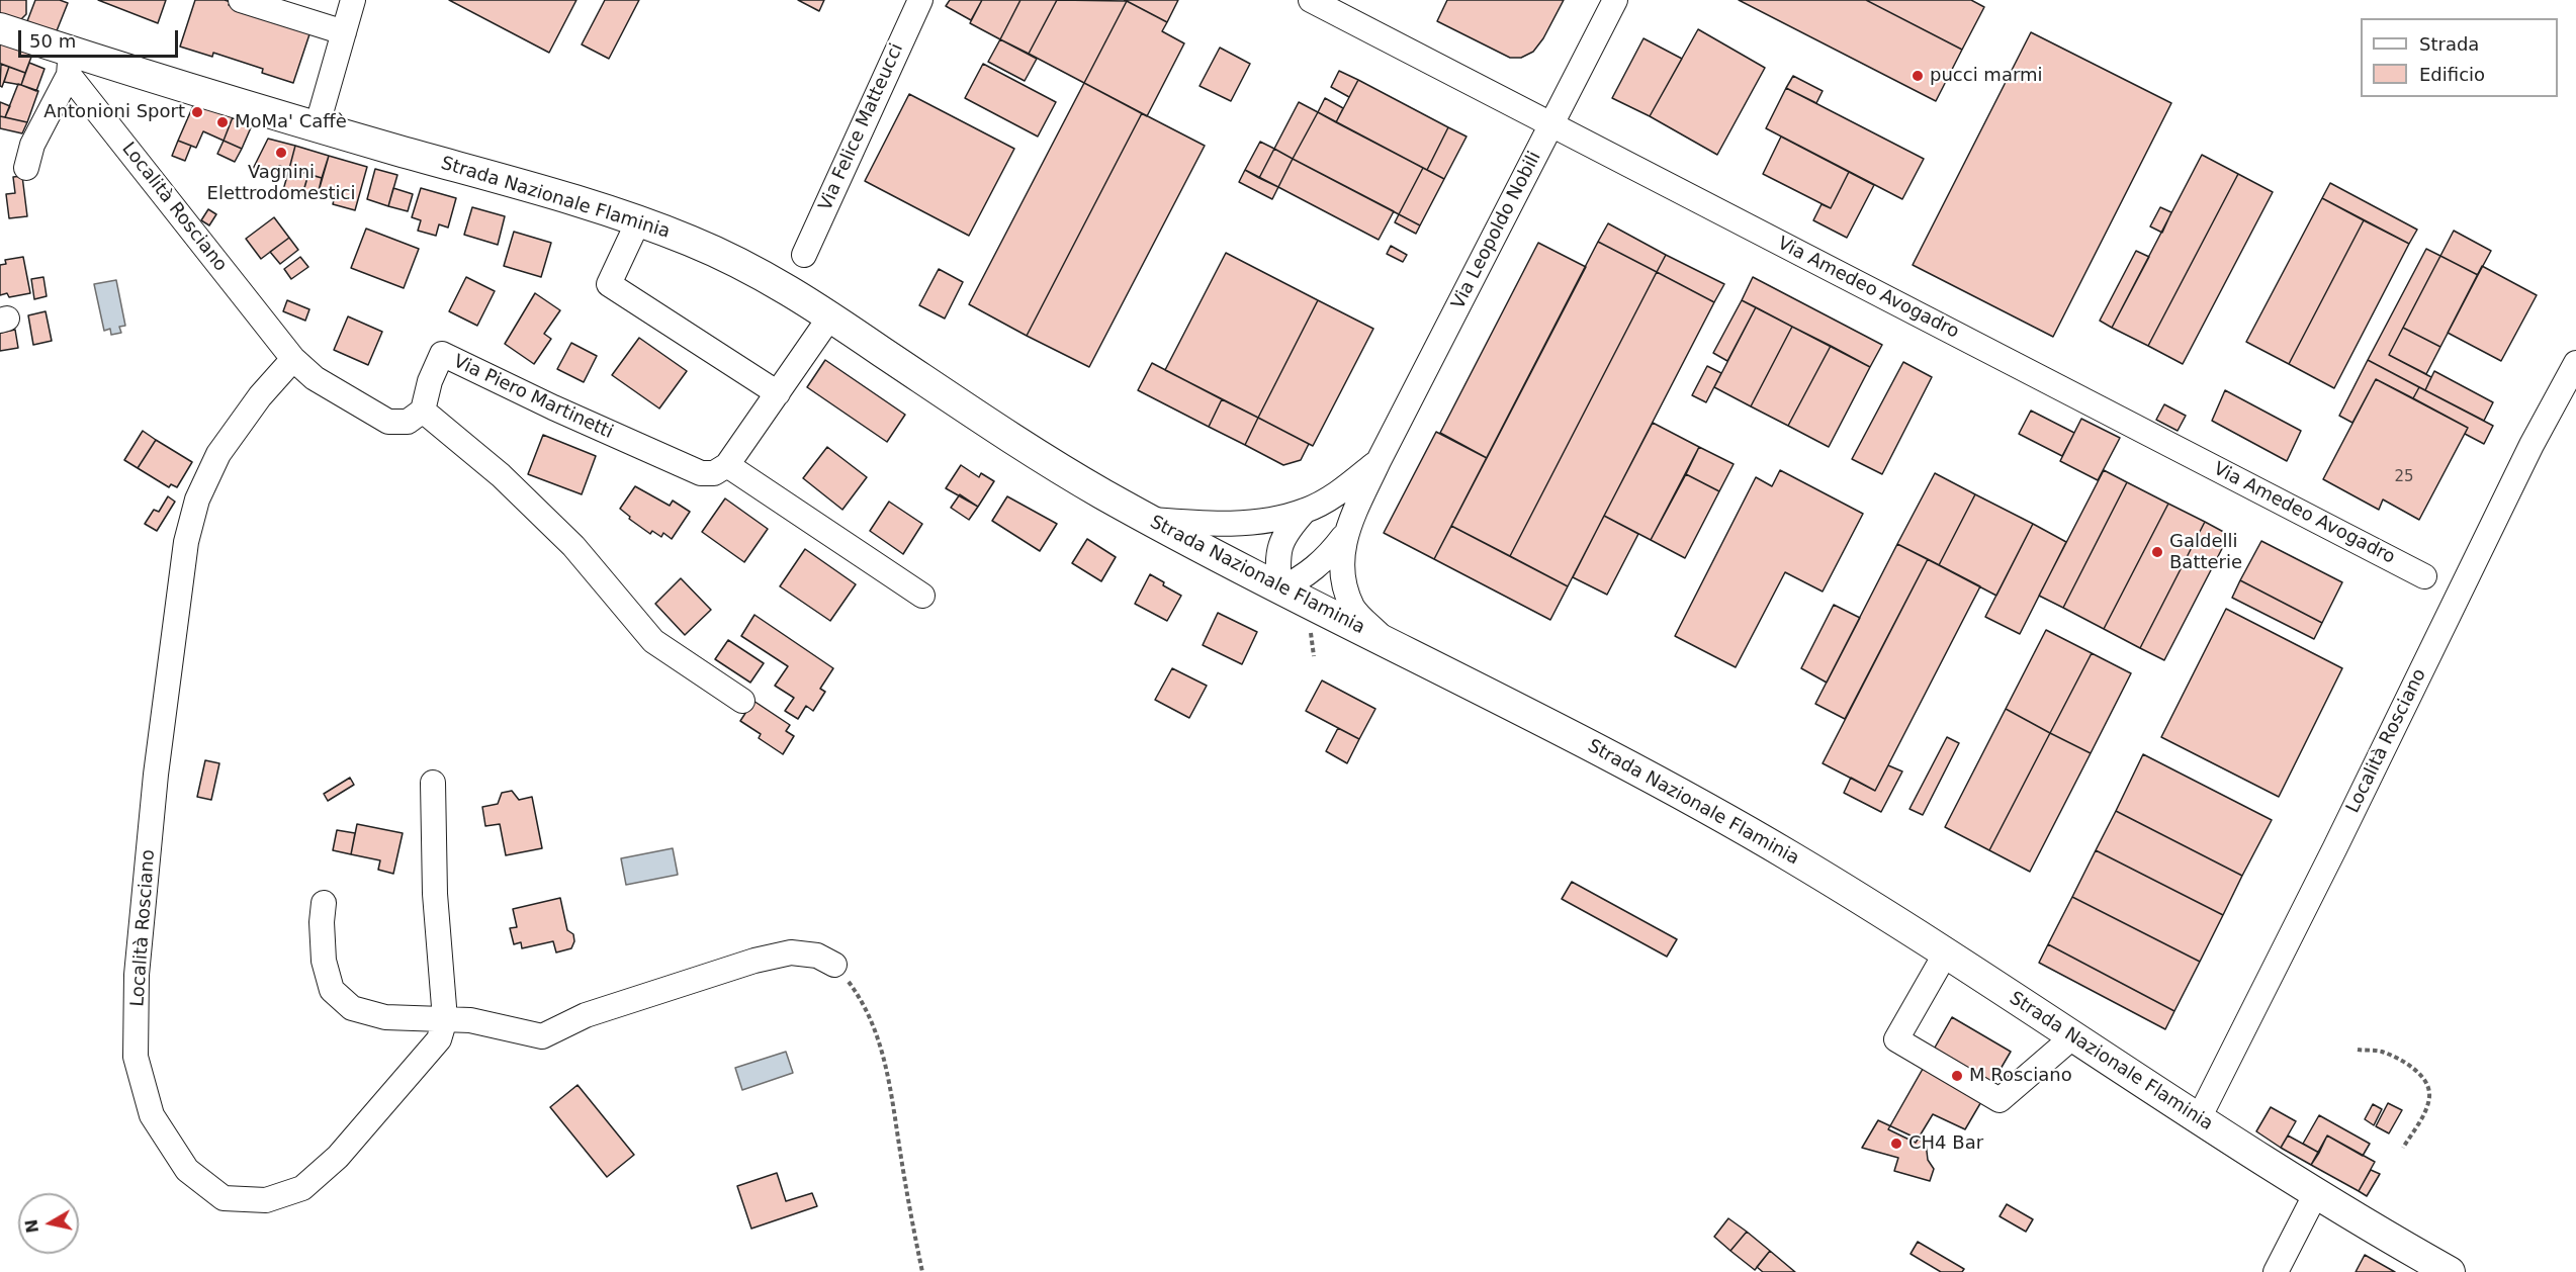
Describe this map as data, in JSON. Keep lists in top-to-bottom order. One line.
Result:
{"streets":{"main road":["Strada Nazionale Flaminia"],"street":["Via Felice Matteucci","Località Rosciano","Via Leopoldo Nobili","Via Amedeo Avogadro","Via Piero Martinetti"]},"crossings":[["Strada Nazionale Flaminia","Località Rosciano"],["Strada Nazionale Flaminia","Via Leopoldo Nobili"],["Località Rosciano","Via Piero Martinetti"],["Via Leopoldo Nobili","Via Amedeo Avogadro"]],"places":["pucci marmi","Antonioni Sport","MoMa' Caffè","Vagnini Elettrodomestici","Galdelli Batterie","M Rosciano","CH4 Bar"],"house_numbers":["25"],"legend":["Strada","Edificio"],"scale_bar":"50 m","north":"left"}
